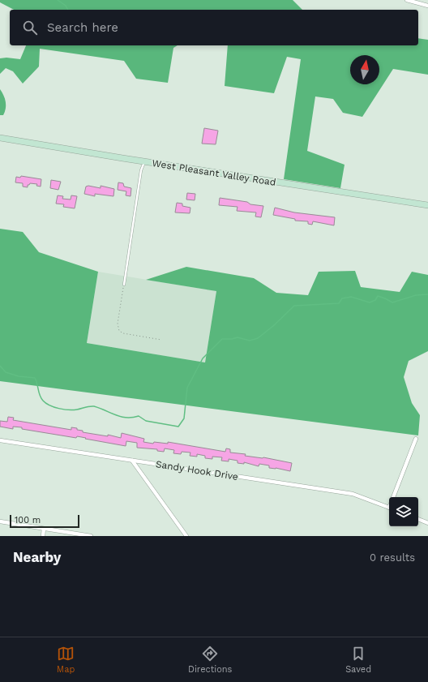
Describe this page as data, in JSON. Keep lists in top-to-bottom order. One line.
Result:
{"streets":{"main road":["West Pleasant Valley Road"],"street":["Sandy Hook Drive"]},"scale_bar":"100 m","north":"top","page":{"search":"Search here","scale":"100 m","heading":["Nearby","0 results"],"nav":["Map","Directions","Saved"]}}
